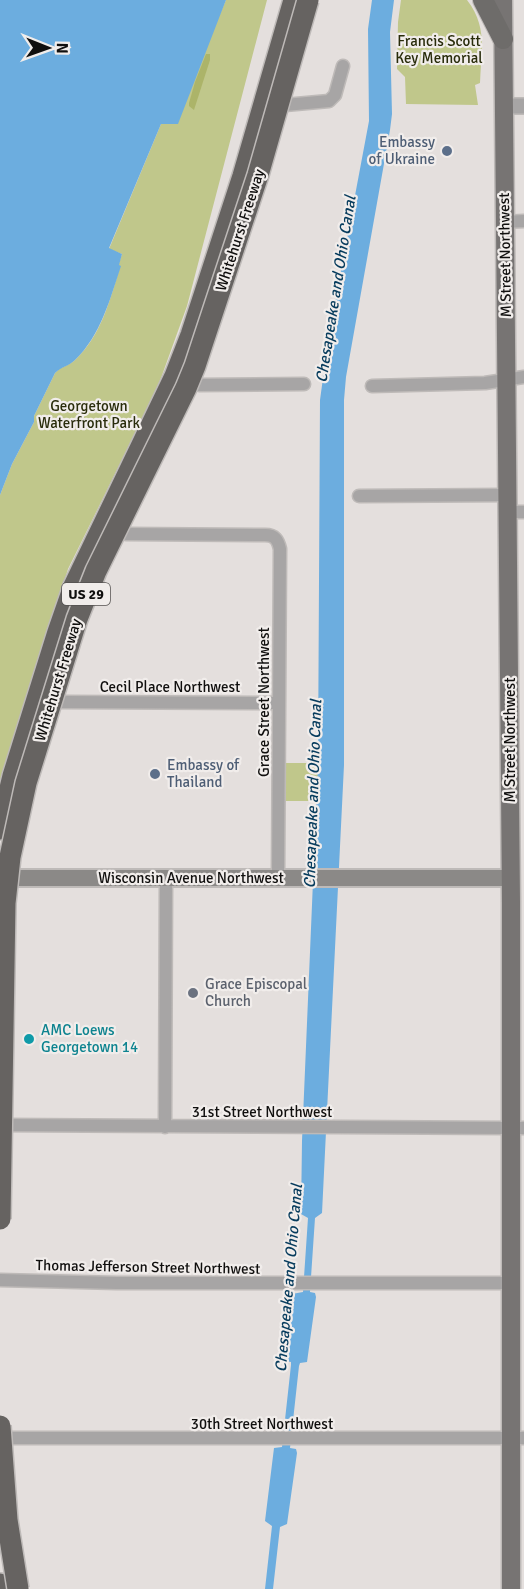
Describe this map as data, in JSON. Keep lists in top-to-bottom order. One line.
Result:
{"streets":{"highway":["Whitehurst Freeway","US 29"],"main road":["M Street Northwest","Wisconsin Avenue Northwest"],"street":["Cecil Place Northwest","Grace Street Northwest","31st Street Northwest","Thomas Jefferson Street Northwest","30th Street Northwest"]},"crossings":[["Whitehurst Freeway","US 29"],["M Street Northwest","Wisconsin Avenue Northwest"],["M Street Northwest","31st Street Northwest"],["M Street Northwest","Thomas Jefferson Street Northwest"],["M Street Northwest","30th Street Northwest"],["Cecil Place Northwest","Grace Street Northwest"],["Grace Street Northwest","Wisconsin Avenue Northwest"]],"water":["Chesapeake and Ohio Canal"],"parks":["Francis Scott Key Memorial","Georgetown Waterfront Park"],"places":["Embassy of Ukraine","Embassy of Thailand","Grace Episcopal Church","AMC Loews Georgetown 14"],"north":"right"}
